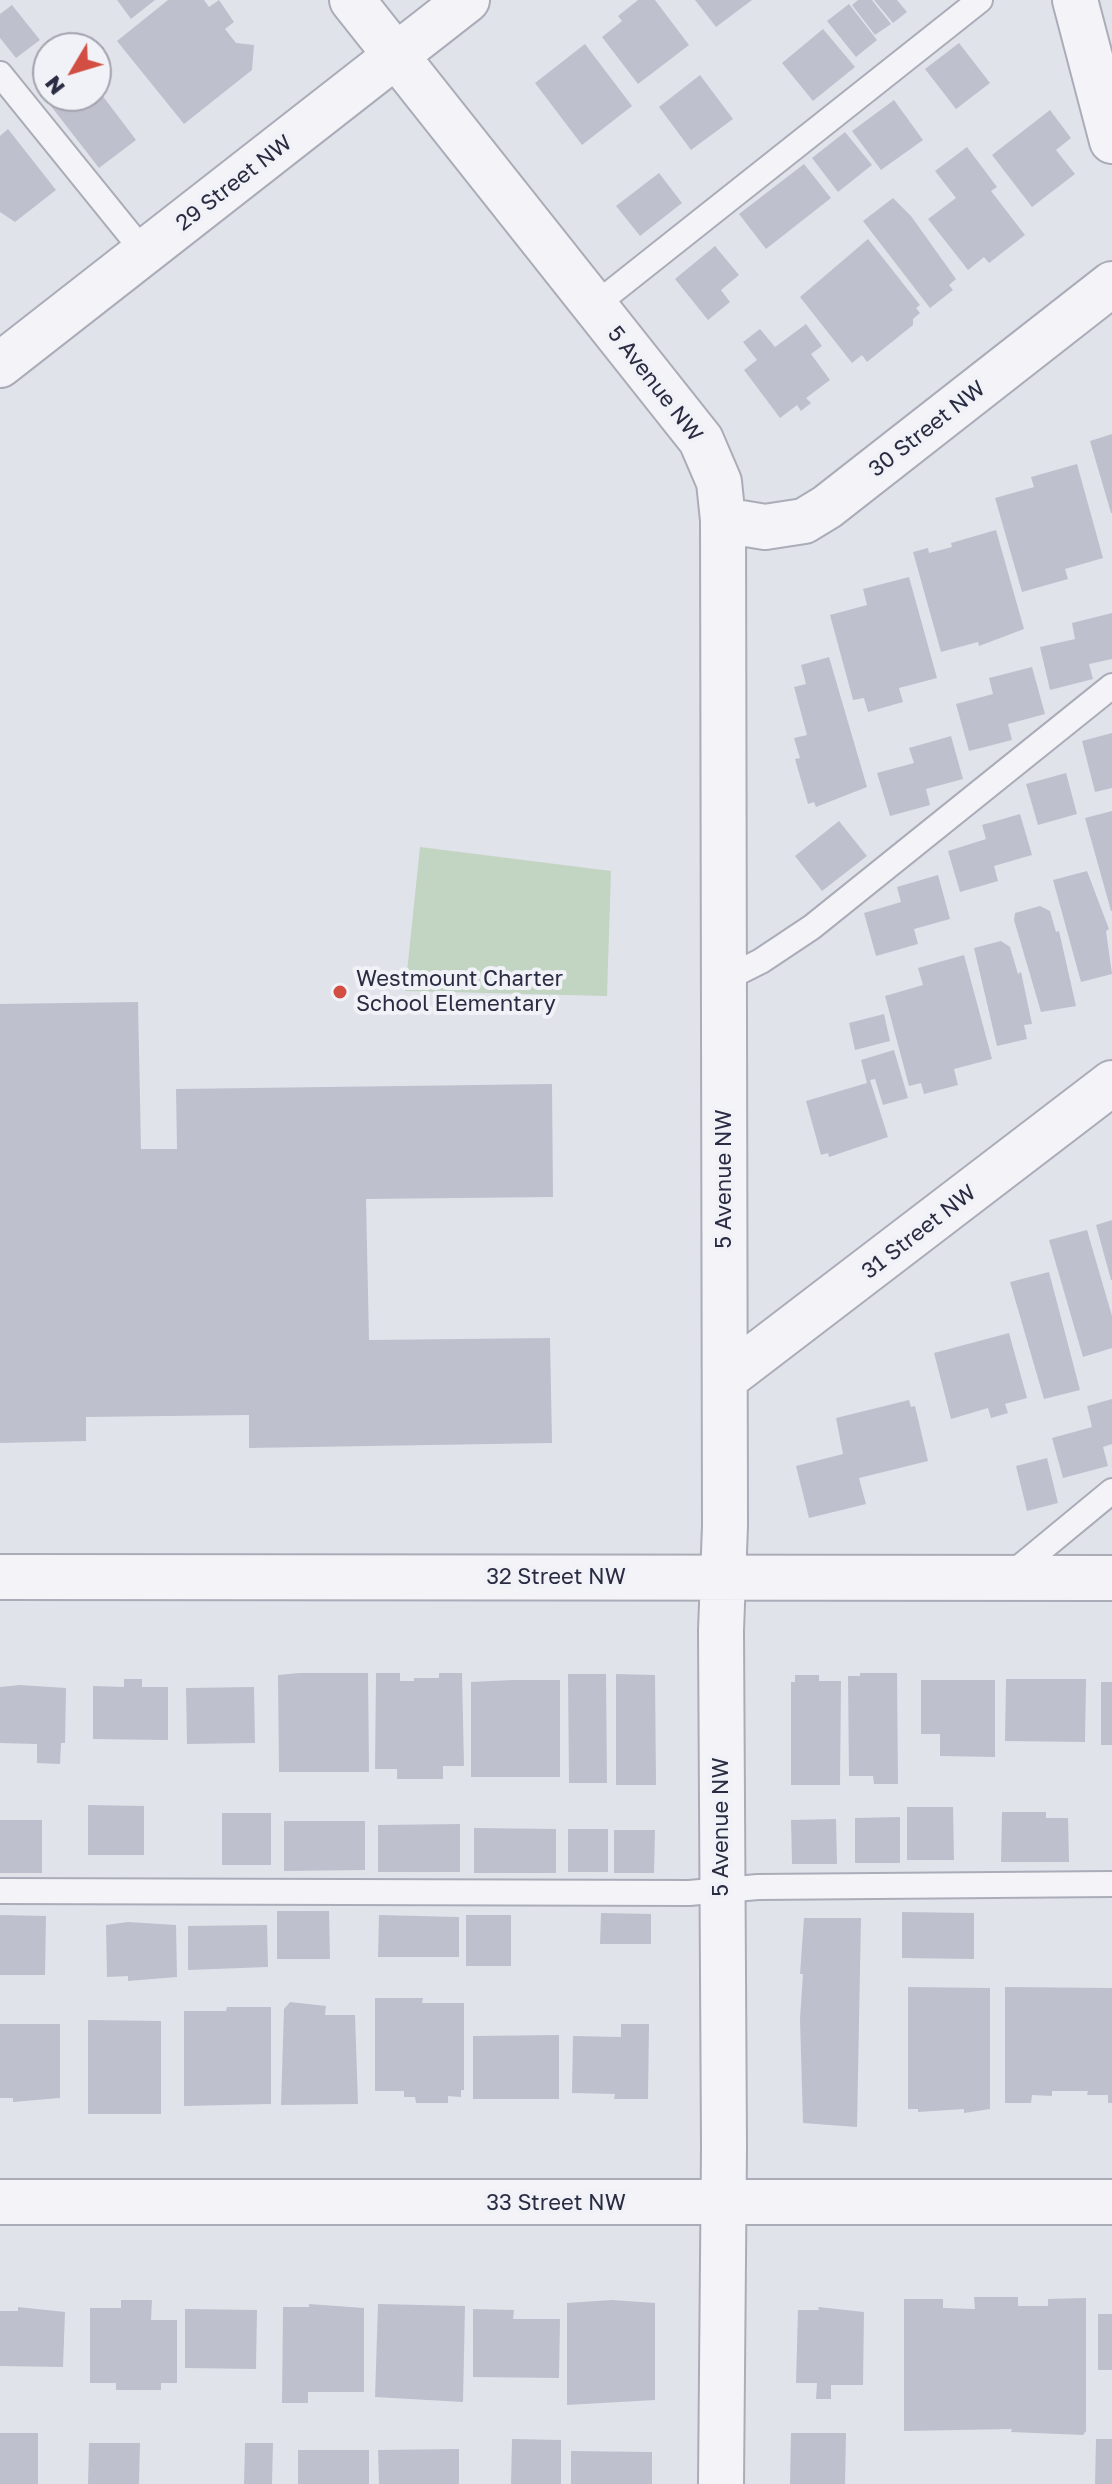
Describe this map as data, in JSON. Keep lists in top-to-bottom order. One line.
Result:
{"streets":{"street":["29 Street NW","5 Avenue NW","30 Street NW","31 Street NW","32 Street NW","33 Street NW"]},"crossings":[["29 Street NW","5 Avenue NW"],["5 Avenue NW","30 Street NW"],["5 Avenue NW","31 Street NW"],["5 Avenue NW","32 Street NW"],["5 Avenue NW","33 Street NW"]],"places":["Westmount Charter School Elementary"],"north":"bottom left"}
